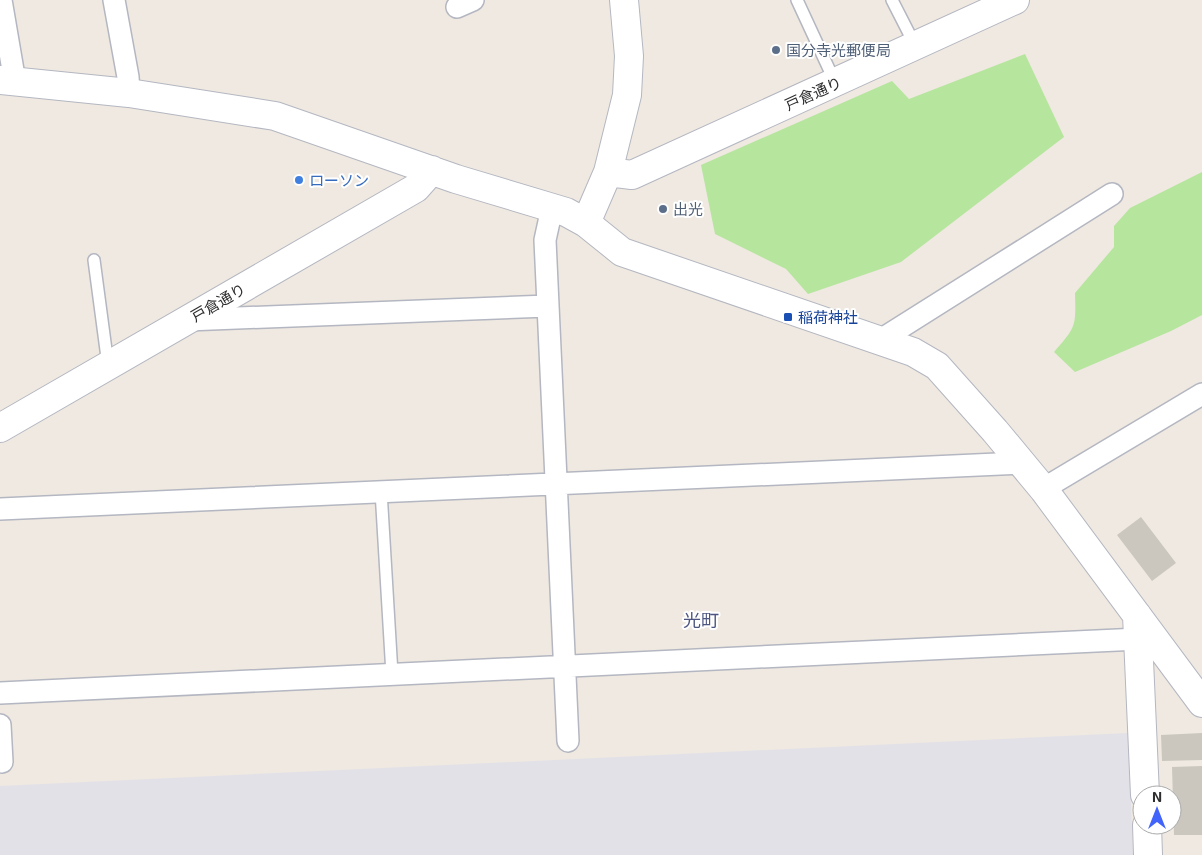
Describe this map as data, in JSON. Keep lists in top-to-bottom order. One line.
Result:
{"streets":{"street":["戸倉通り"]},"districts":["光町"],"places":{"other":["国分寺光郵便局","ローソン","出光"],"transit":["稲荷神社"]},"north":"top"}
